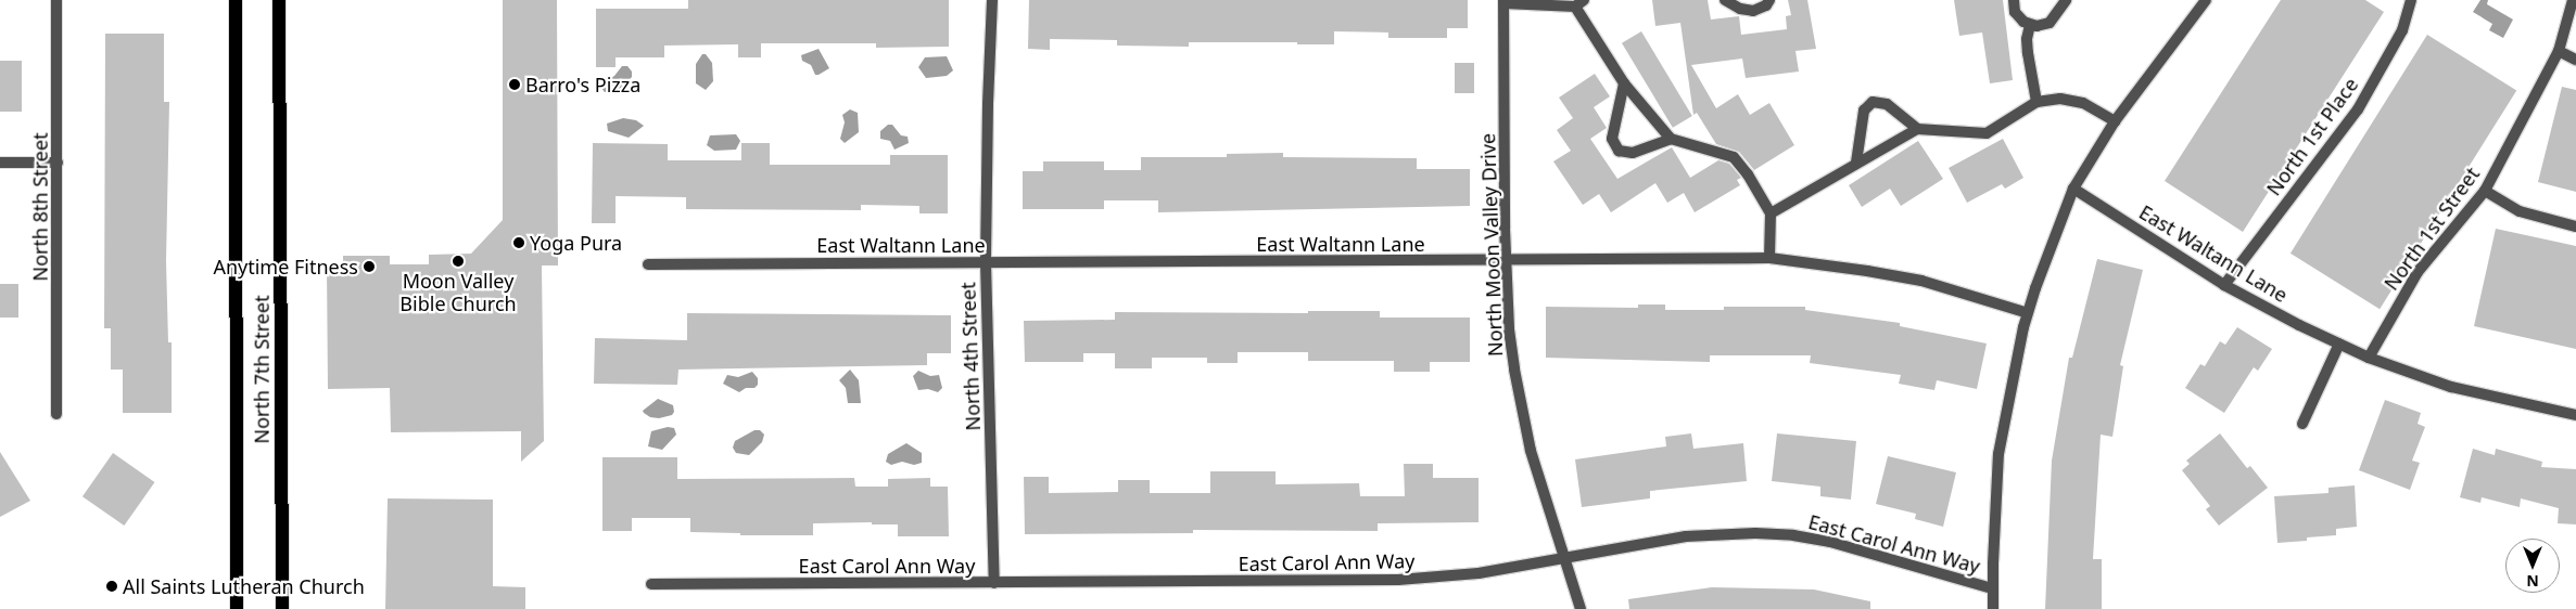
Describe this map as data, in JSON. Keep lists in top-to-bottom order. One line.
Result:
{"streets":{"main road":["North 7th Street"],"street":["North 1st Place","North 8th Street","North 1st Street","East Waltann Lane","North Moon Valley Drive","North 4th Street","East Carol Ann Way"]},"crossings":[["North 1st Place","East Waltann Lane"],["North 1st Street","East Waltann Lane"],["East Waltann Lane","North Moon Valley Drive"],["East Waltann Lane","North 4th Street"],["North Moon Valley Drive","East Carol Ann Way"],["North 4th Street","East Carol Ann Way"]],"places":["Barro's Pizza","Yoga Pura","Moon Valley Bible Church","Anytime Fitness","All Saints Lutheran Church"],"north":"bottom"}
